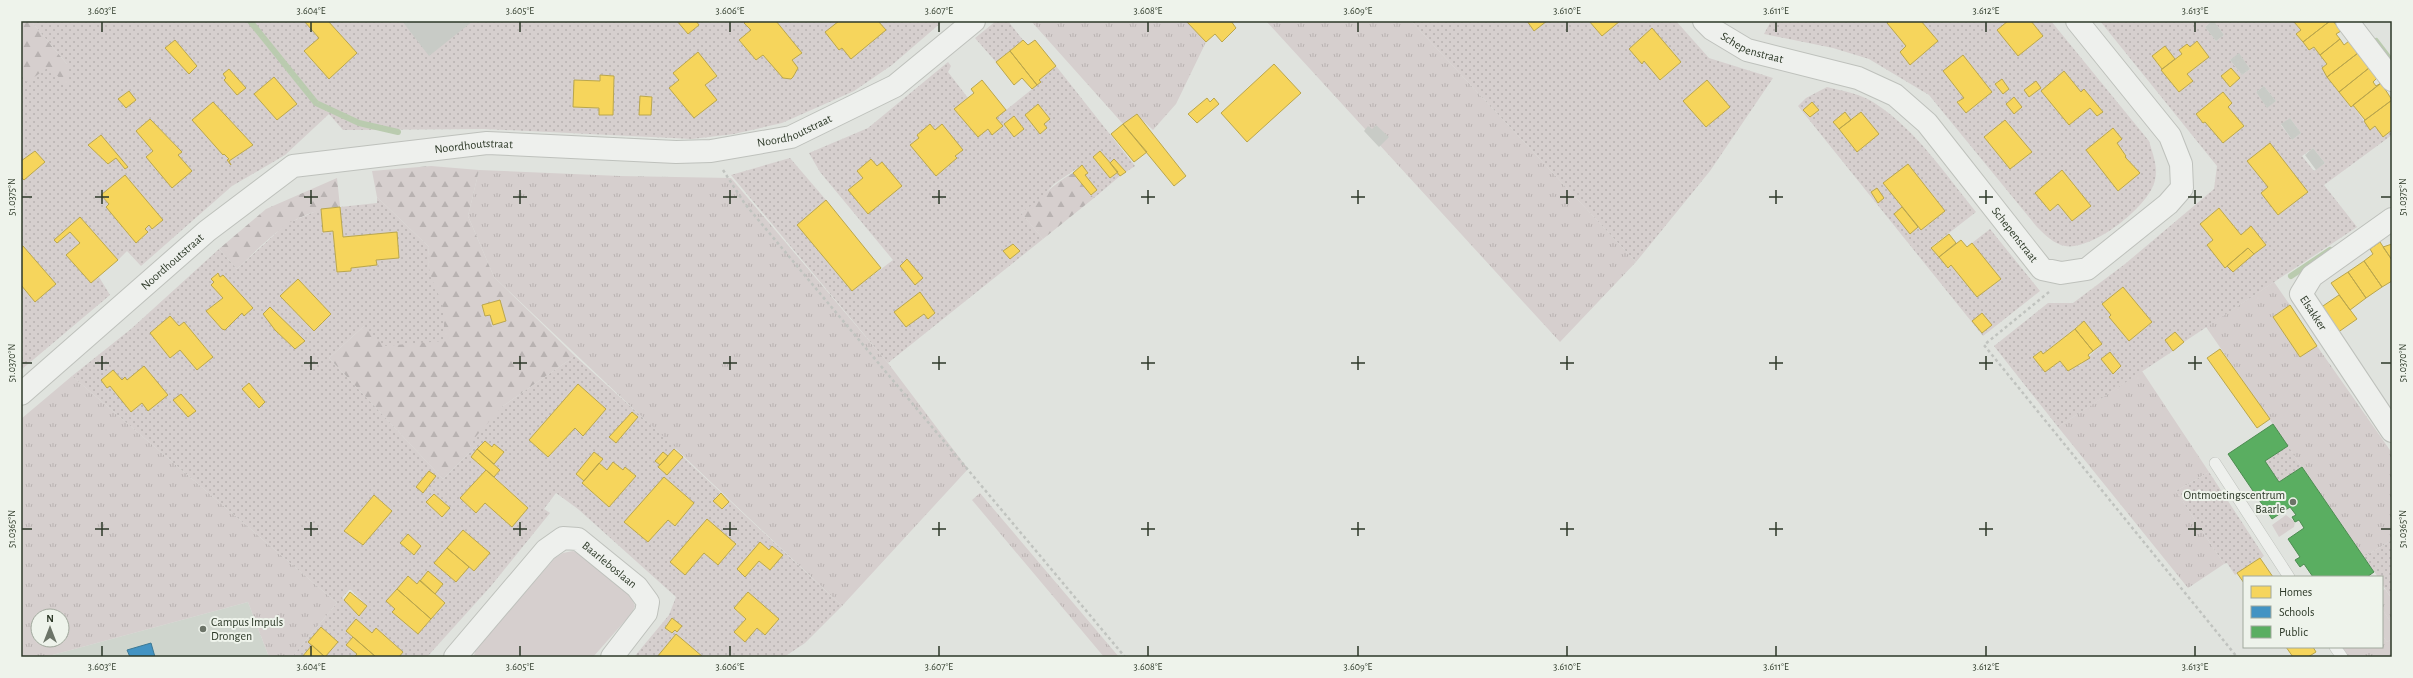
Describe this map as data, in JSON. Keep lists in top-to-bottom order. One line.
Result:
{"streets":{"street":["Schepenstraat","Noordhoutstraat","Elsakker","Baarleboslaan"]},"places":["Ontmoetingscentrum Baarle","Campus Impuls Drongen"],"legend":["Homes","Schools","Public"],"north":"top","coordinates":["3.603°E","3.604°E","3.605°E","3.606°E","3.607°E","3.608°E","3.609°E","3.610°E","3.611°E","3.612°E","3.613°E","51.0375°N","51.0370°N","51.0365°N"]}
